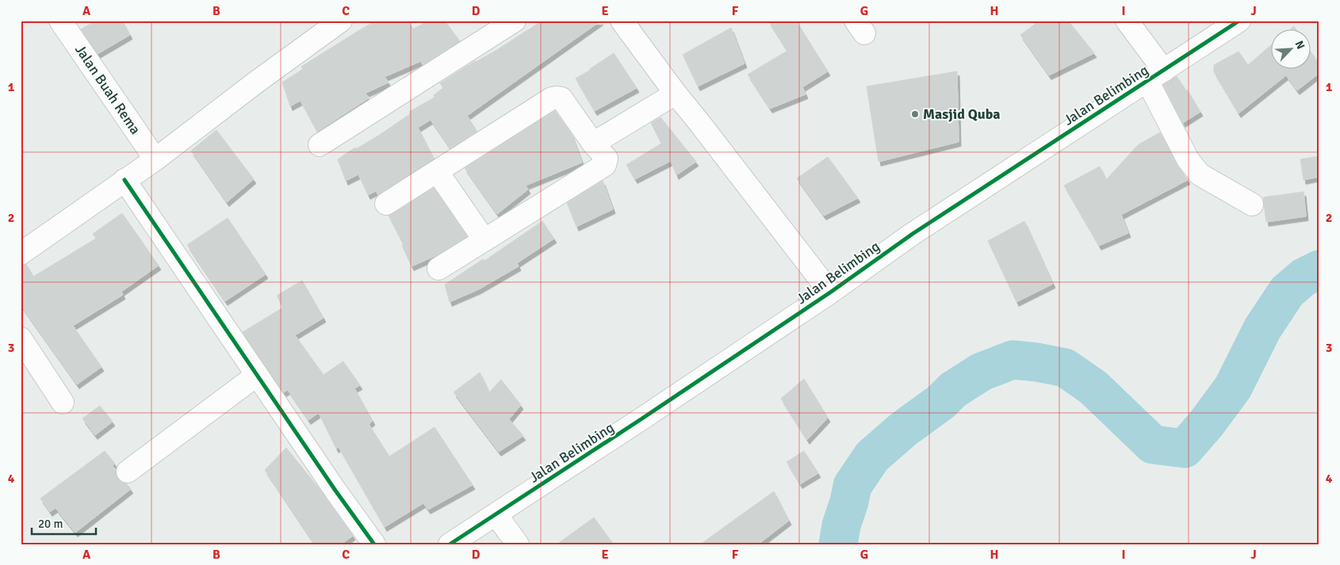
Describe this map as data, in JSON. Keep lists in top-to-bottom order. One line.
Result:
{"streets":{"street":["Jalan Buah Rema","Jalan Belimbing"]},"places":["Masjid Quba"],"scale_bar":"20 m","north":"top right","grid":{"columns":["A","B","C","D","E","F","G","H","I","J"],"rows":["1","2","3","4"]}}
